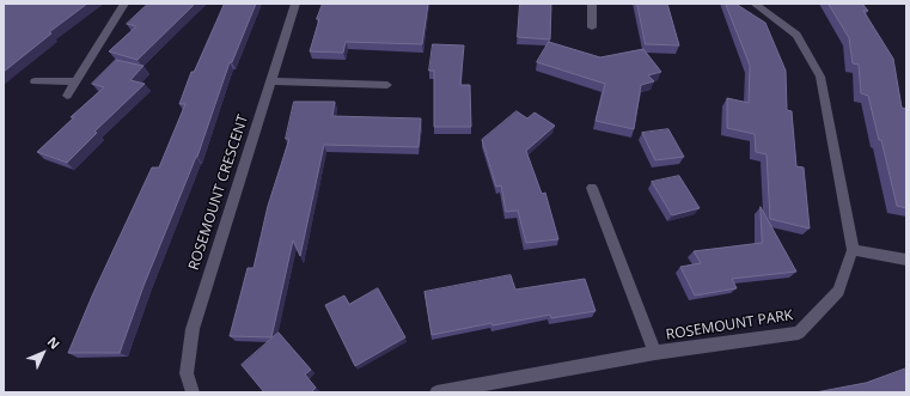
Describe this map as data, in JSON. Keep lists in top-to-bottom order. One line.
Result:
{"streets":{"street":["ROSEMOUNT CRESCENT","ROSEMOUNT PARK"]},"north":"top right"}
